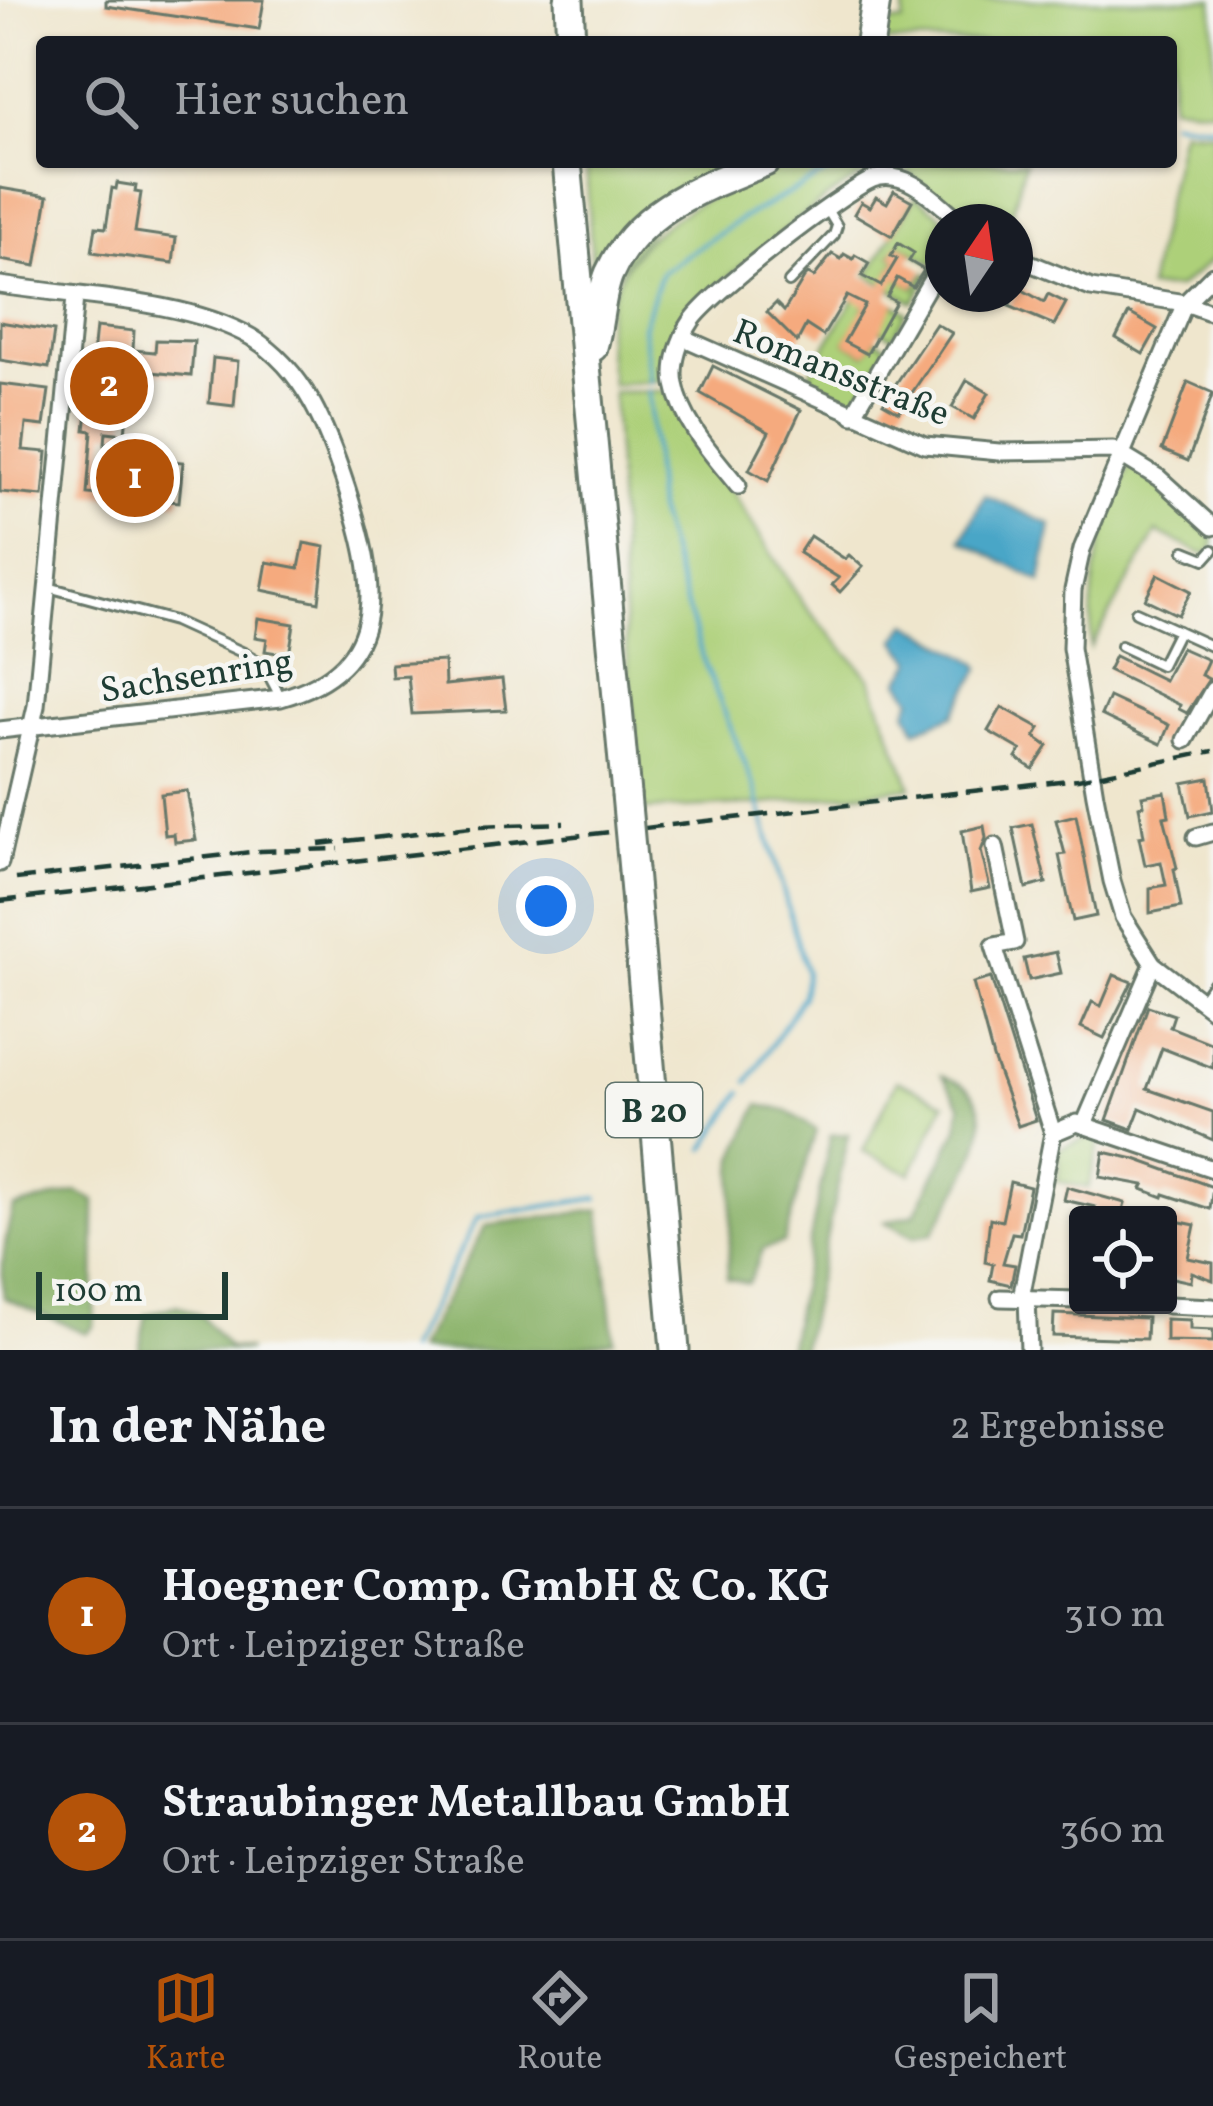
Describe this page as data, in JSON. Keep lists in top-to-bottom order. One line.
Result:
{"streets":{"highway":["B 20"],"street":["Romansstraße","Sachsenring"]},"scale_bar":"100 m","north":"top","page":{"search":"Hier suchen","pins":["2","1"],"scale":"100 m","heading":["In der Nähe","2 Ergebnisse"],"list":[{"mark":"1","name":"Hoegner Comp. GmbH & Co. KG","note":"Ort · Leipziger Straße","value":"310 m"},{"mark":"2","name":"Straubinger Metallbau GmbH","note":"Ort · Leipziger Straße","value":"360 m"}],"nav":["Karte","Route","Gespeichert"]}}
